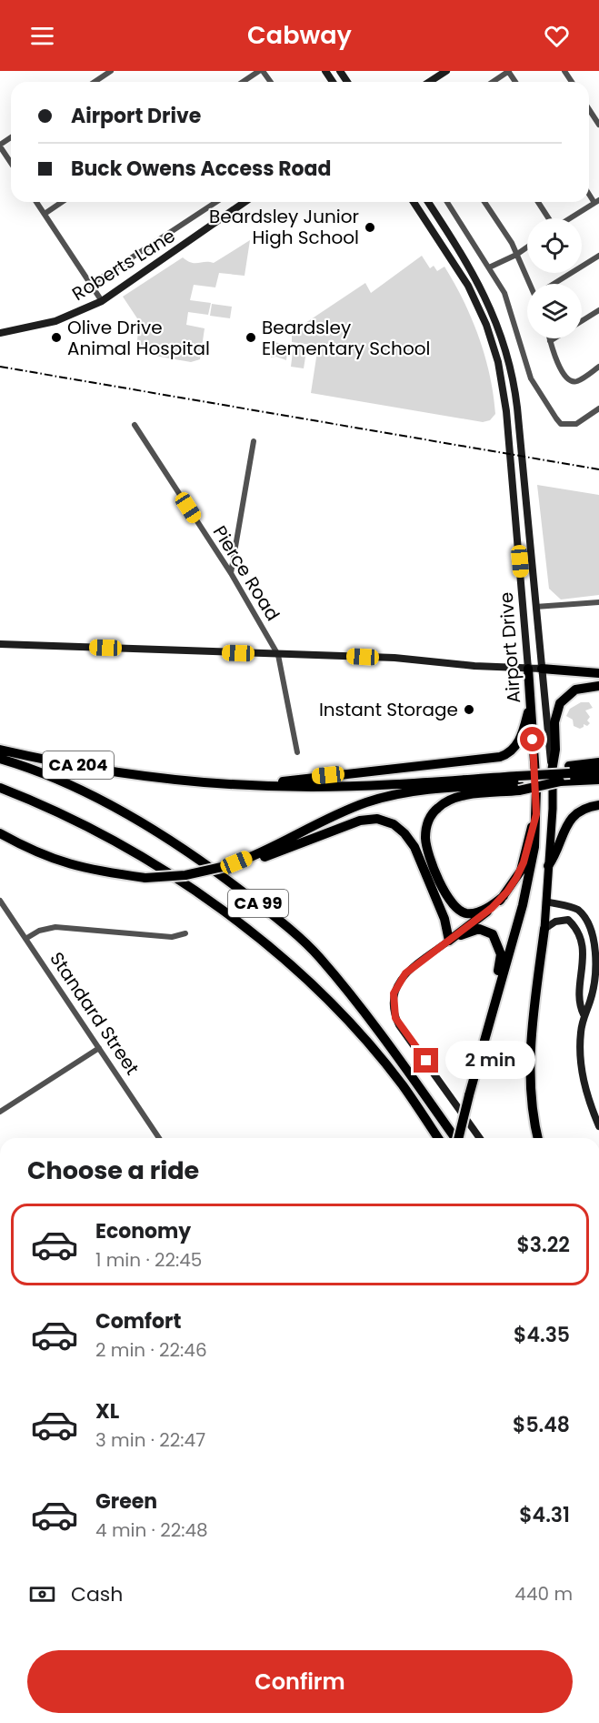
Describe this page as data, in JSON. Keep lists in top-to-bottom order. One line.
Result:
{"streets":{"highway":["Airport Drive","CA 204","CA 99"],"main road":["Roberts Lane"],"street":["Pierce Road","Standard Street"]},"places":["Beardsley Junior High School","Olive Drive Animal Hospital","Beardsley Elementary School","Instant Storage"],"page":{"header":"Cabway","banner":["Airport Drive","Buck Owens Access Road"],"bubble":"2 min","heading":"Choose a ride","list":[{"name":"Economy","note":"1 min · 22:45","value":"$3.22"},{"name":"Comfort","note":"2 min · 22:46","value":"$4.35"},{"name":"XL","note":"3 min · 22:47","value":"$5.48"},{"name":"Green","note":"4 min · 22:48","value":"$4.31"}],"pay":["Cash","440 m"],"buttons":"Confirm"}}
